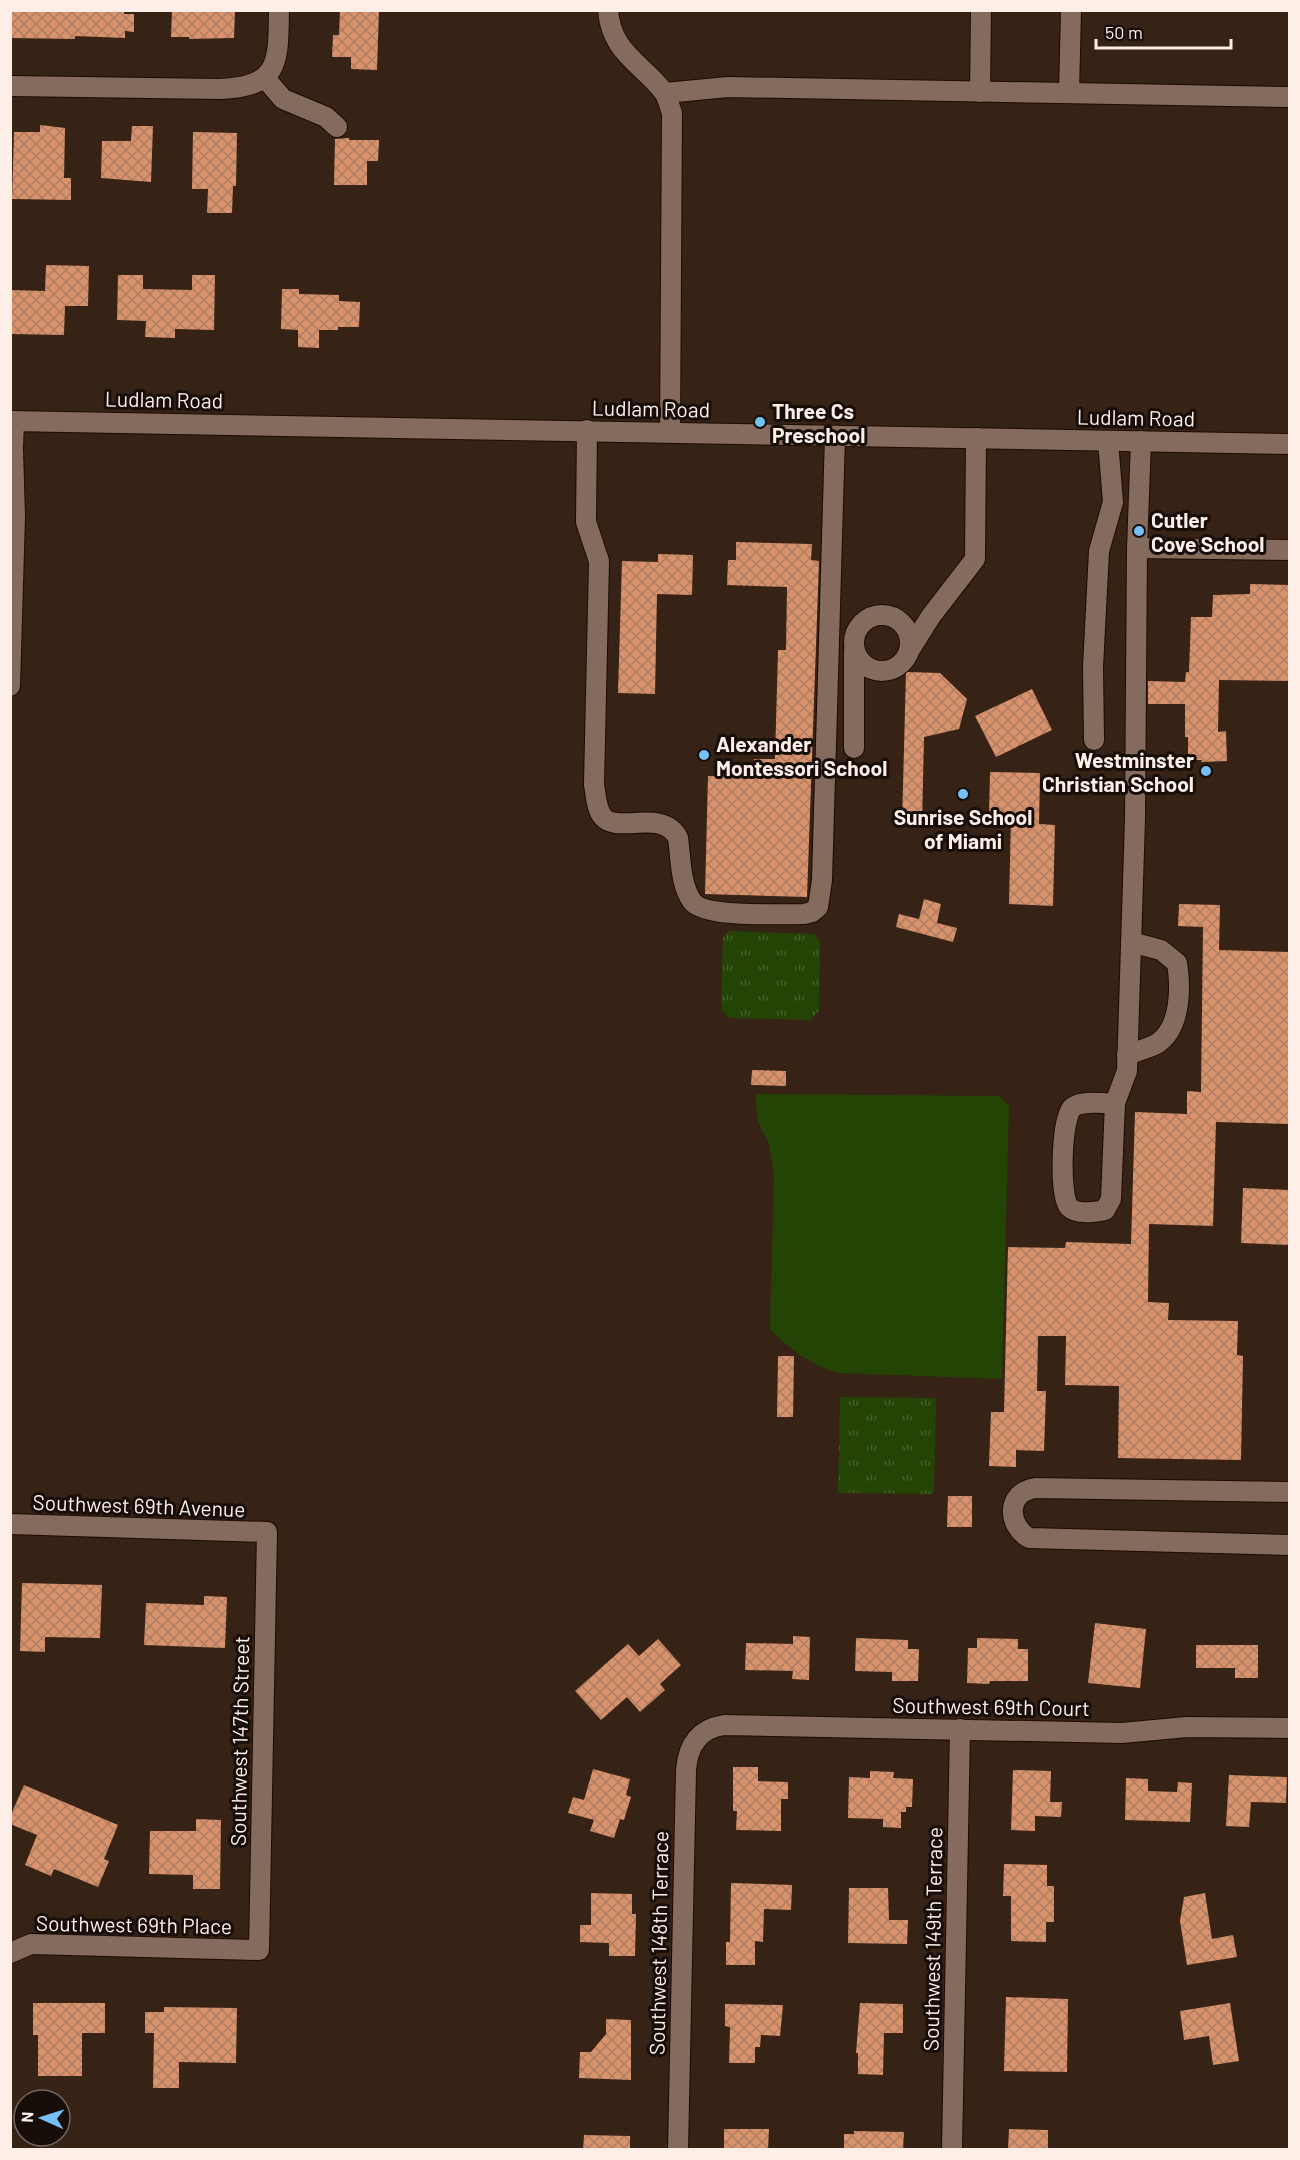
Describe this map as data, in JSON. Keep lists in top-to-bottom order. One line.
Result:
{"streets":{"street":["Ludlam Road","Southwest 69th Avenue","Southwest 69th Court","Southwest 147th Street","Southwest 69th Place","Southwest 149th Terrace","Southwest 148th Terrace"]},"crossings":[["Southwest 69th Avenue","Southwest 147th Street"],["Southwest 69th Court","Southwest 149th Terrace"],["Southwest 69th Court","Southwest 148th Terrace"],["Southwest 147th Street","Southwest 69th Place"]],"places":["Three Cs Preschool","Cutler Cove School","Alexander Montessori School","Westminster Christian School","Sunrise School of Miami"],"scale_bar":"50 m","north":"left"}
